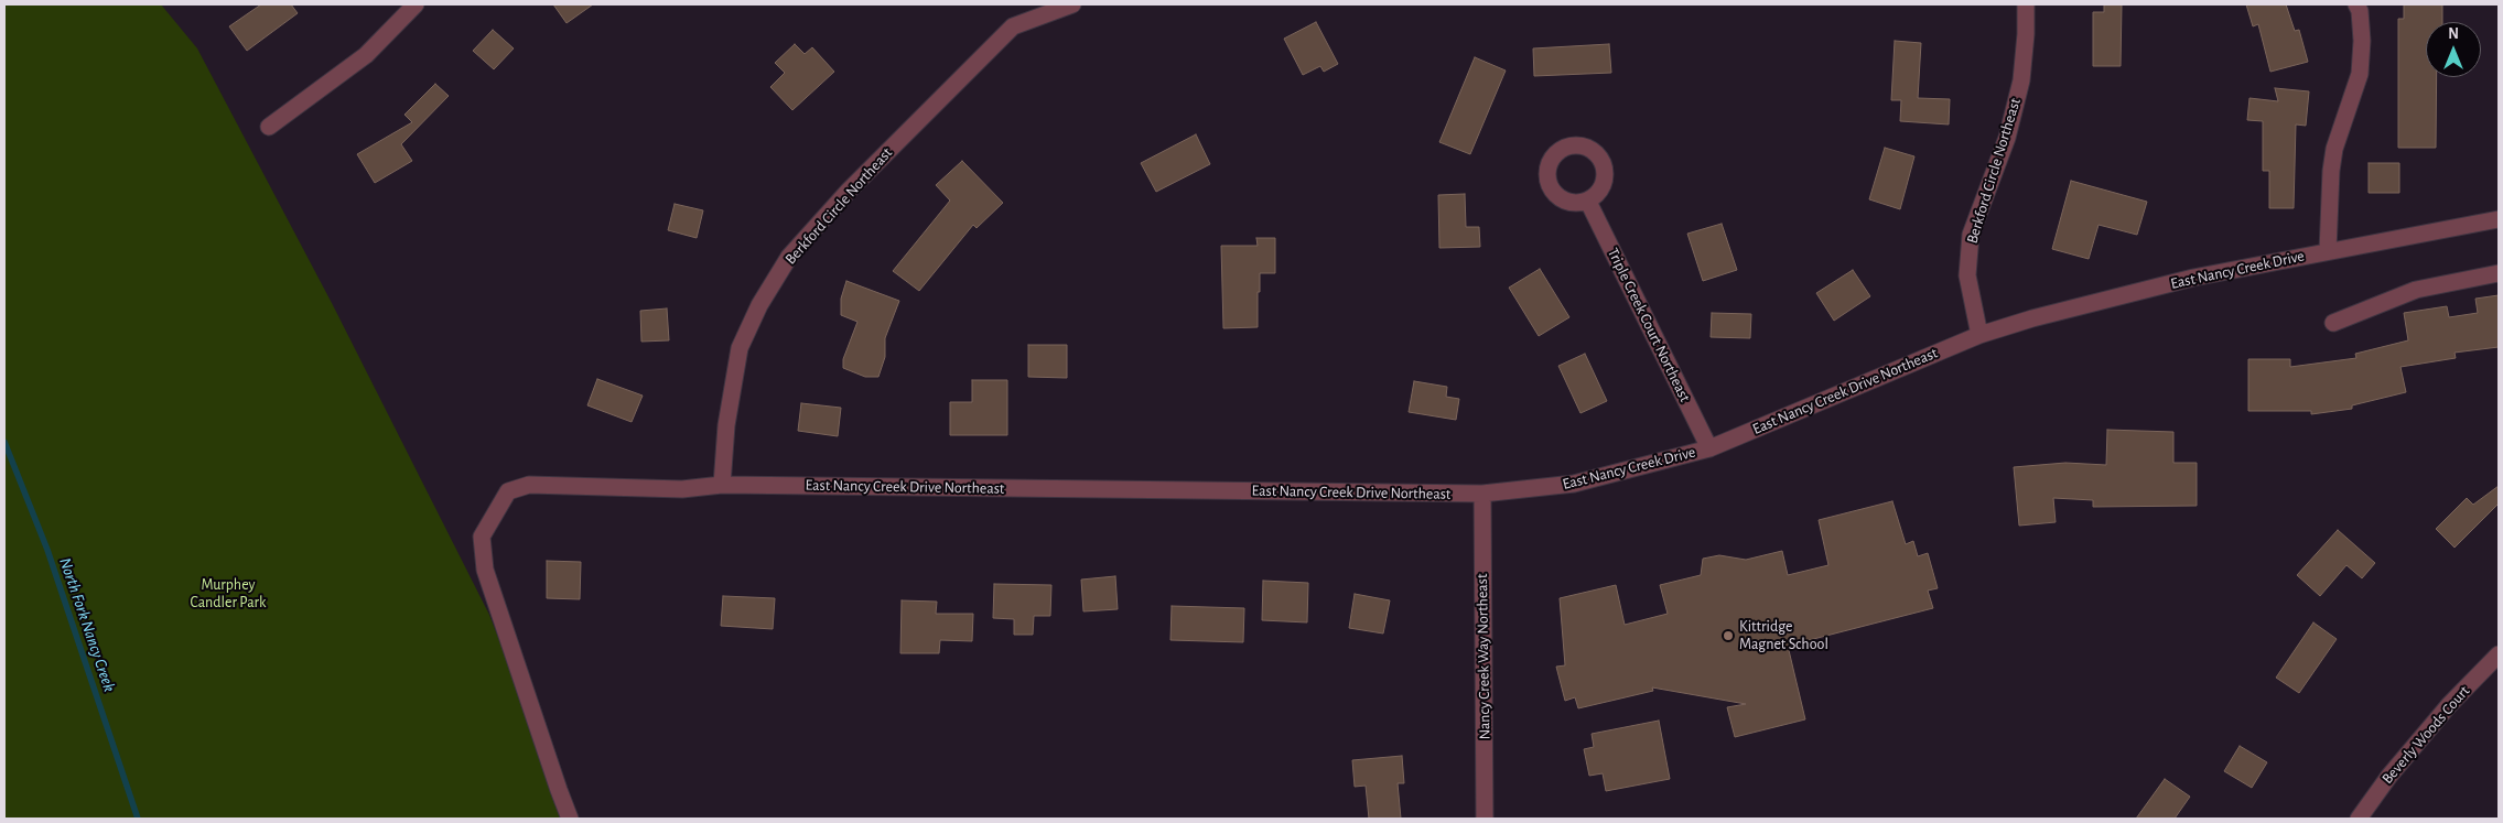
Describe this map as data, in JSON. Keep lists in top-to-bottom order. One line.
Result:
{"streets":{"street":["Berkford Circle Northeast","East Nancy Creek Drive","Triple Creek Court Northeast","East Nancy Creek Drive Northeast","Nancy Creek Way Northeast","Beverly Woods Court"]},"crossings":[["Berkford Circle Northeast","East Nancy Creek Drive"],["Berkford Circle Northeast","East Nancy Creek Drive Northeast"],["East Nancy Creek Drive","Triple Creek Court Northeast"],["East Nancy Creek Drive","East Nancy Creek Drive Northeast"],["East Nancy Creek Drive","Nancy Creek Way Northeast"],["Triple Creek Court Northeast","East Nancy Creek Drive Northeast"],["East Nancy Creek Drive Northeast","Nancy Creek Way Northeast"]],"water":["North Fork Nancy Creek"],"parks":["Murphey Candler Park"],"places":["Kittridge Magnet School"],"north":"top"}
